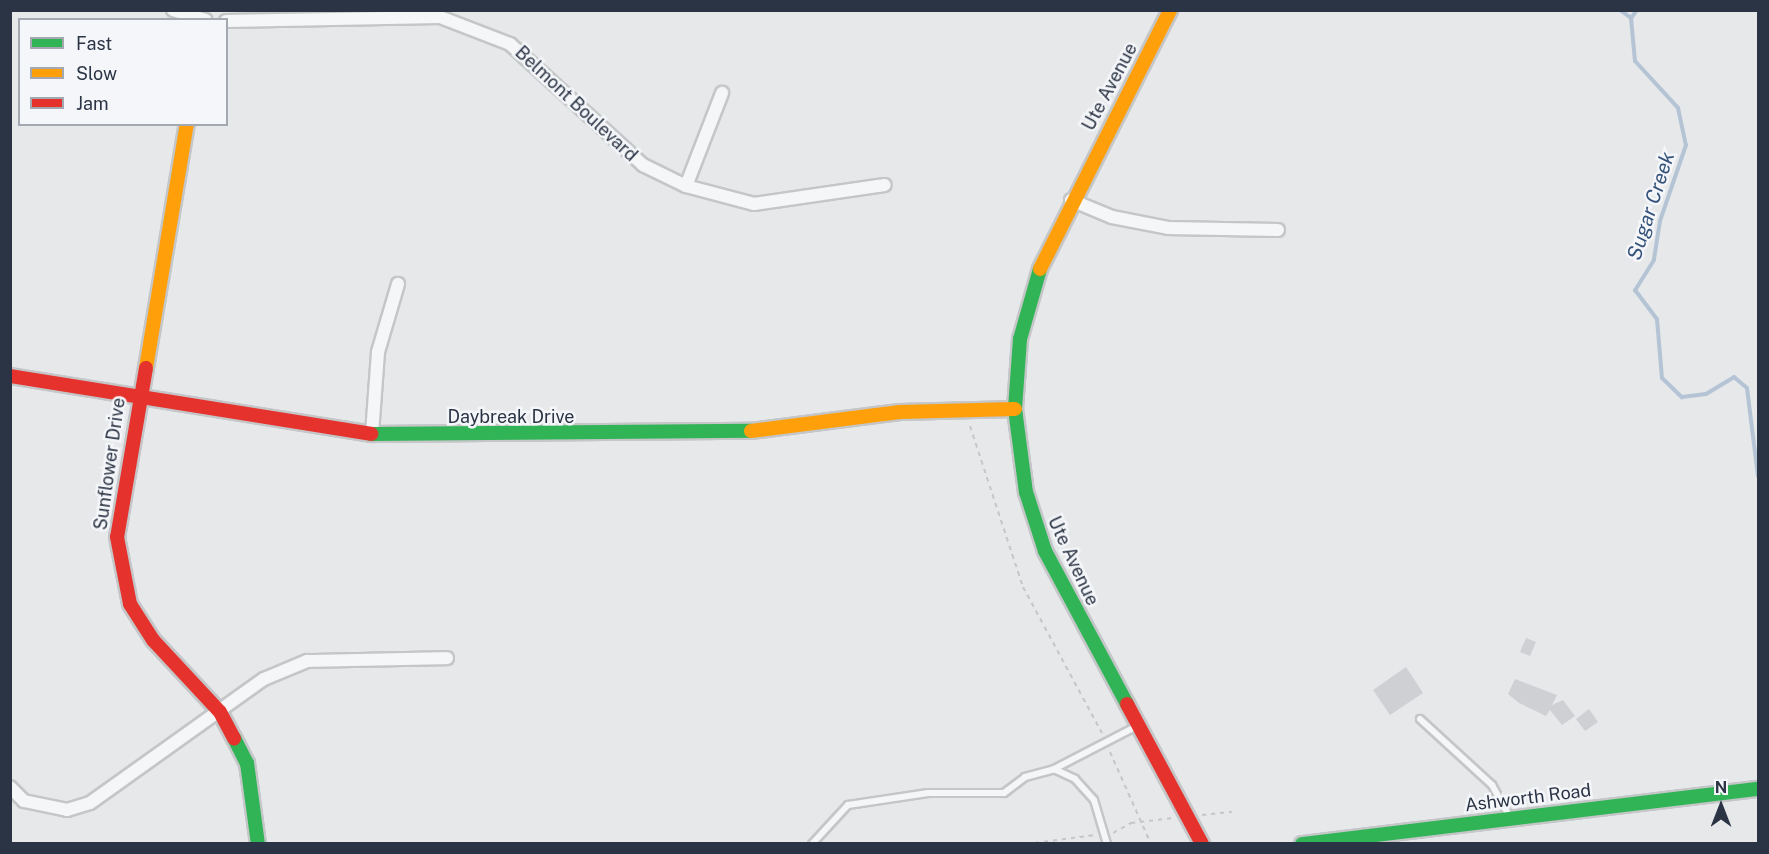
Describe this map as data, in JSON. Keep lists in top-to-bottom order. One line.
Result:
{"streets":{"street":["Ute Avenue","Belmont Boulevard","Daybreak Drive","Sunflower Drive","Ashworth Road"]},"crossings":[["Ute Avenue","Daybreak Drive"],["Daybreak Drive","Sunflower Drive"]],"water":["Sugar Creek"],"legend":["Fast","Slow","Jam"],"north":"top"}
